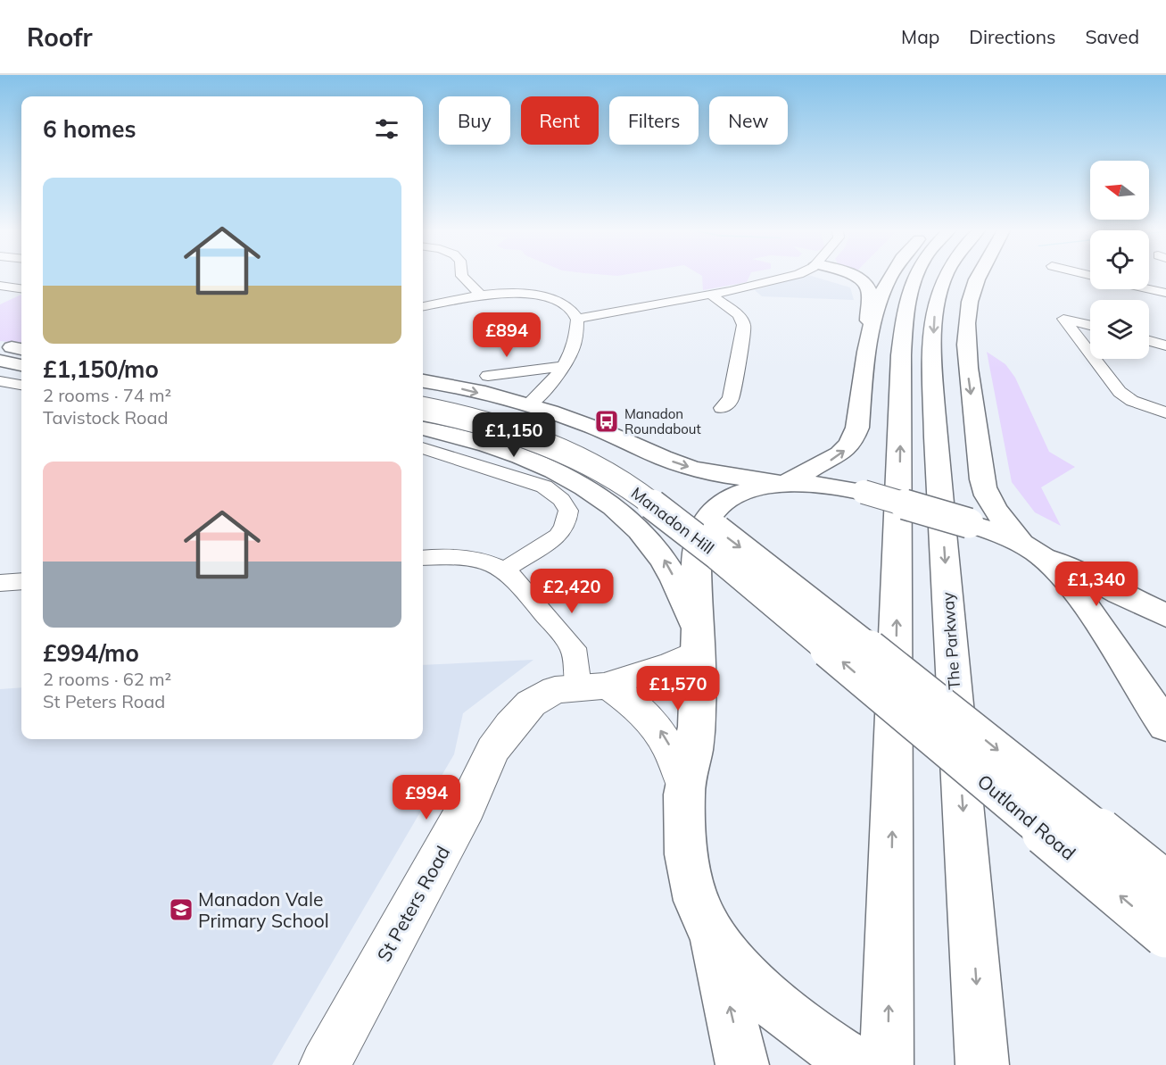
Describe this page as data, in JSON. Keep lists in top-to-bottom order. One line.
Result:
{"streets":{"main road":["Manadon Hill","The Parkway","Outland Road"],"street":["St Peters Road"]},"crossings":[["Manadon Hill","Outland Road"]],"places":{"bus stop":["Manadon Roundabout"],"school or university":["Manadon Vale Primary School"]},"north":"left","page":{"header":"Roofr","nav":["Map","Directions","Saved"],"chip":["Buy","Rent","Filters","New"],"heading":"6 homes","list":[{"name":"£1,150/mo","note":"2 rooms · 74 m² · Tavistock Road"},{"name":"£994/mo","note":"2 rooms · 62 m² · St Peters Road"}],"price":["£894","£1,150","£1,340","£2,420","£1,570","£994"]}}
